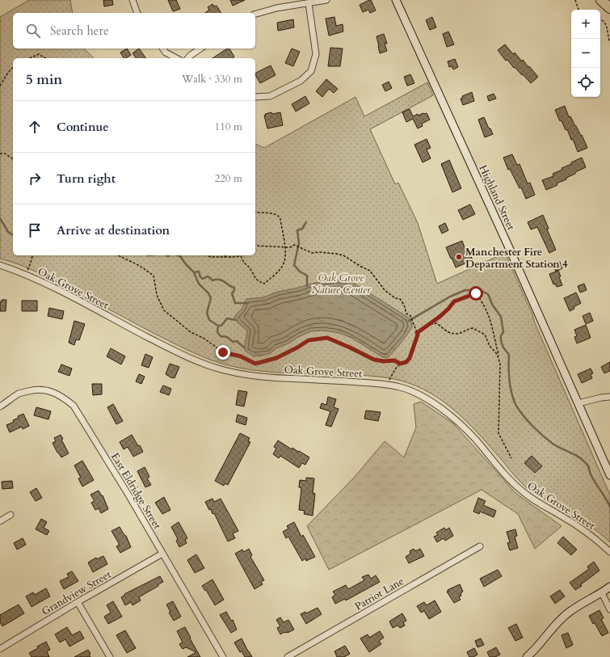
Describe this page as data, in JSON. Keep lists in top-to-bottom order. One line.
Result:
{"streets":{"main road":["Highland Street"],"street":["Oak Grove Street","East Eldridge Street","Grandview Street","Patriot Lane"]},"crossings":[["East Eldridge Street","Grandview Street"]],"parks":["Oak Grove Nature Center"],"places":["Manchester Fire Department Station 4"],"page":{"map_buttons":["+","−"],"search":"Search here","heading":["5 min","Walk · 330 m"],"list":[["Continue","110 m"],["Turn right","220 m"],"Arrive at destination"]}}
